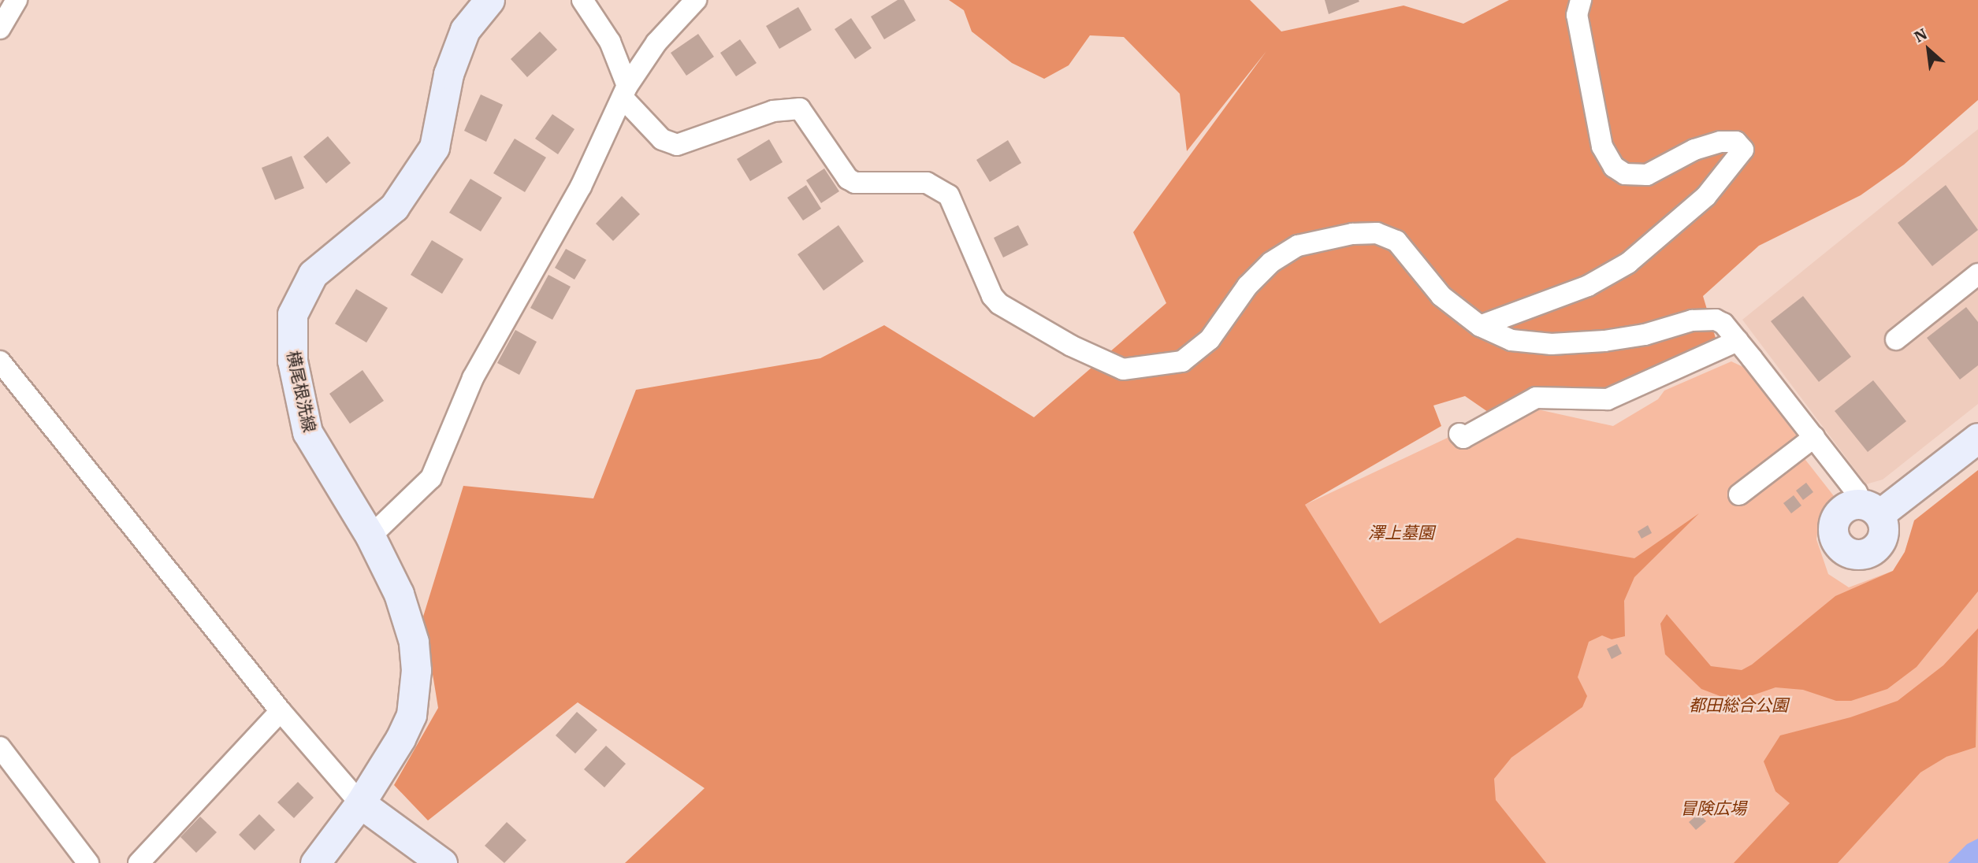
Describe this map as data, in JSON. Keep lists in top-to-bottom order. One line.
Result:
{"streets":{"main road":["横尾根洗線"]},"parks":["澤上墓園","都田総合公園","冒険広場"],"north":"top left"}
